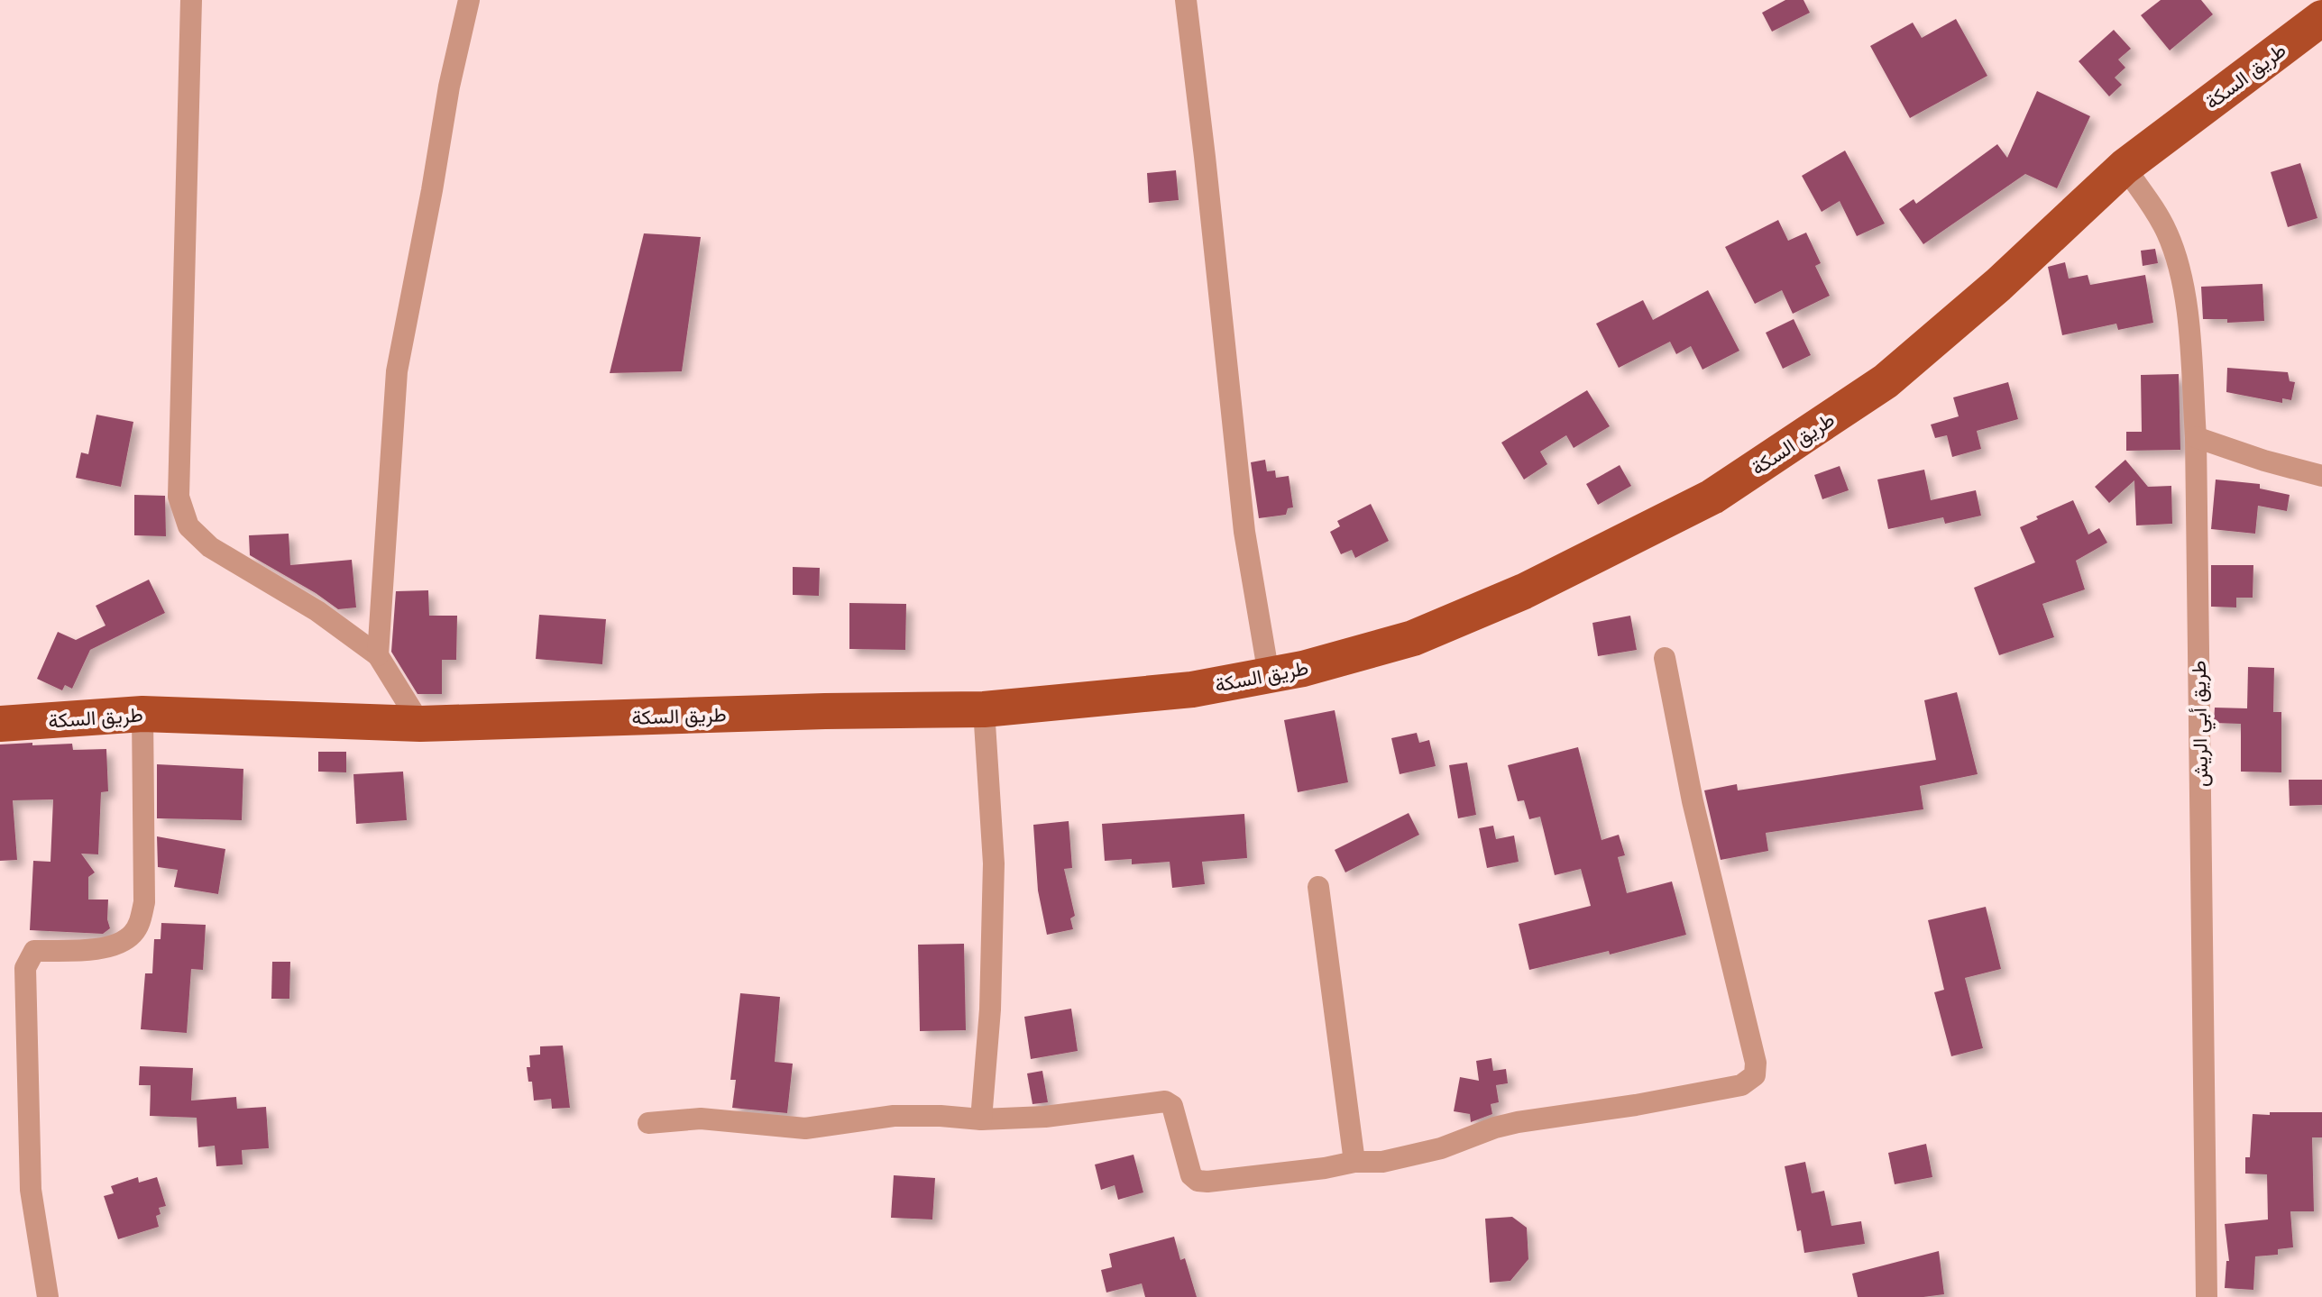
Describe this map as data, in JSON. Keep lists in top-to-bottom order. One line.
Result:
{"streets":{"main road":["طريق السكة"],"street":["طريق أبي الريش"]},"crossings":[["طريق السكة","طريق أبي الريش"]]}
